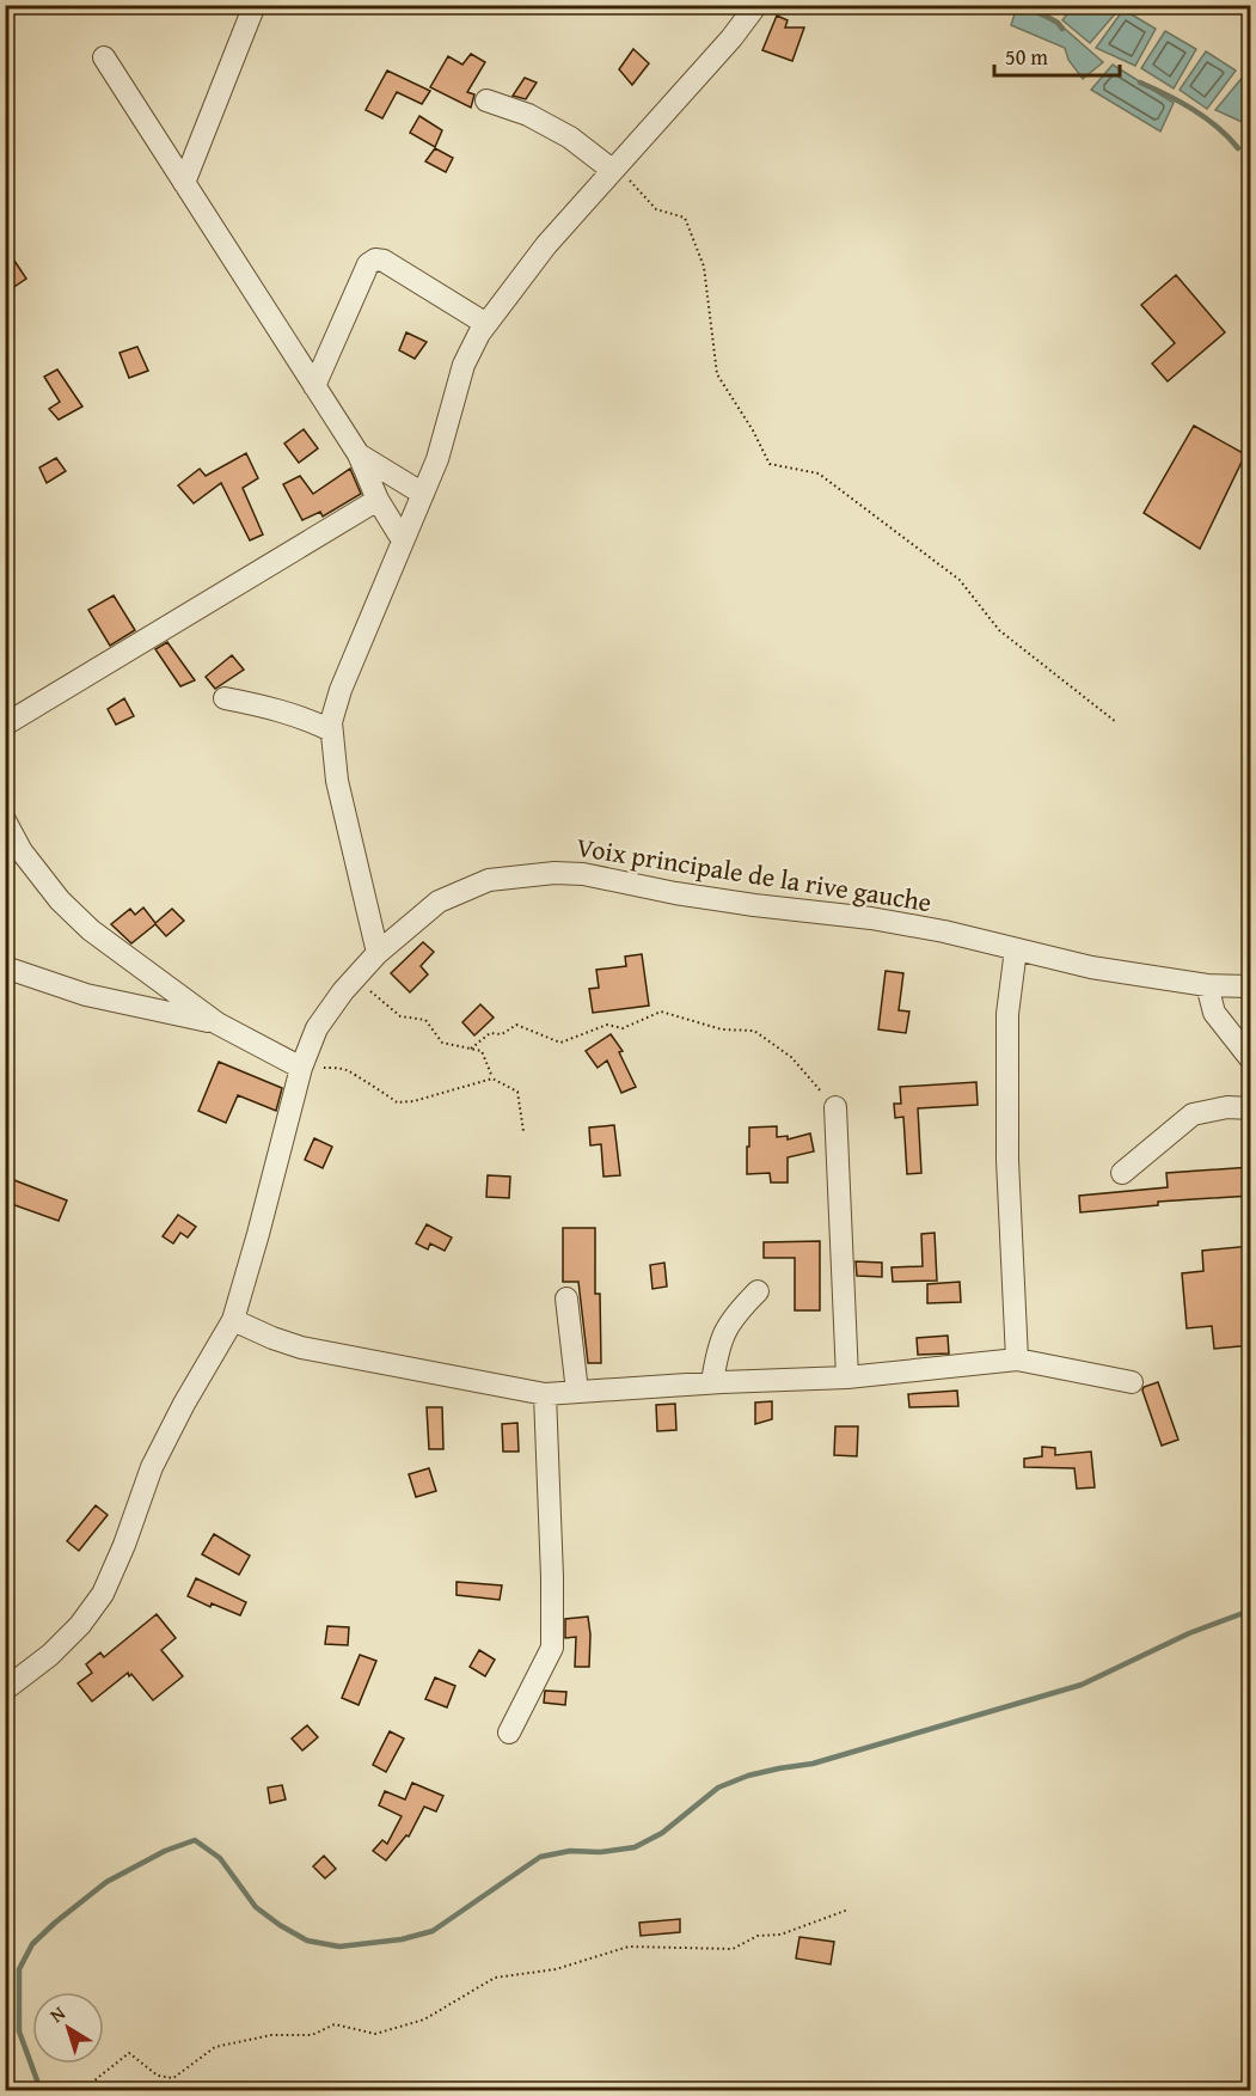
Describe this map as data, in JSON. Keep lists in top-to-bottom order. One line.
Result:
{"streets":{"street":["Voix principale de la rive gauche"]},"scale_bar":"50 m","north":"top left"}
